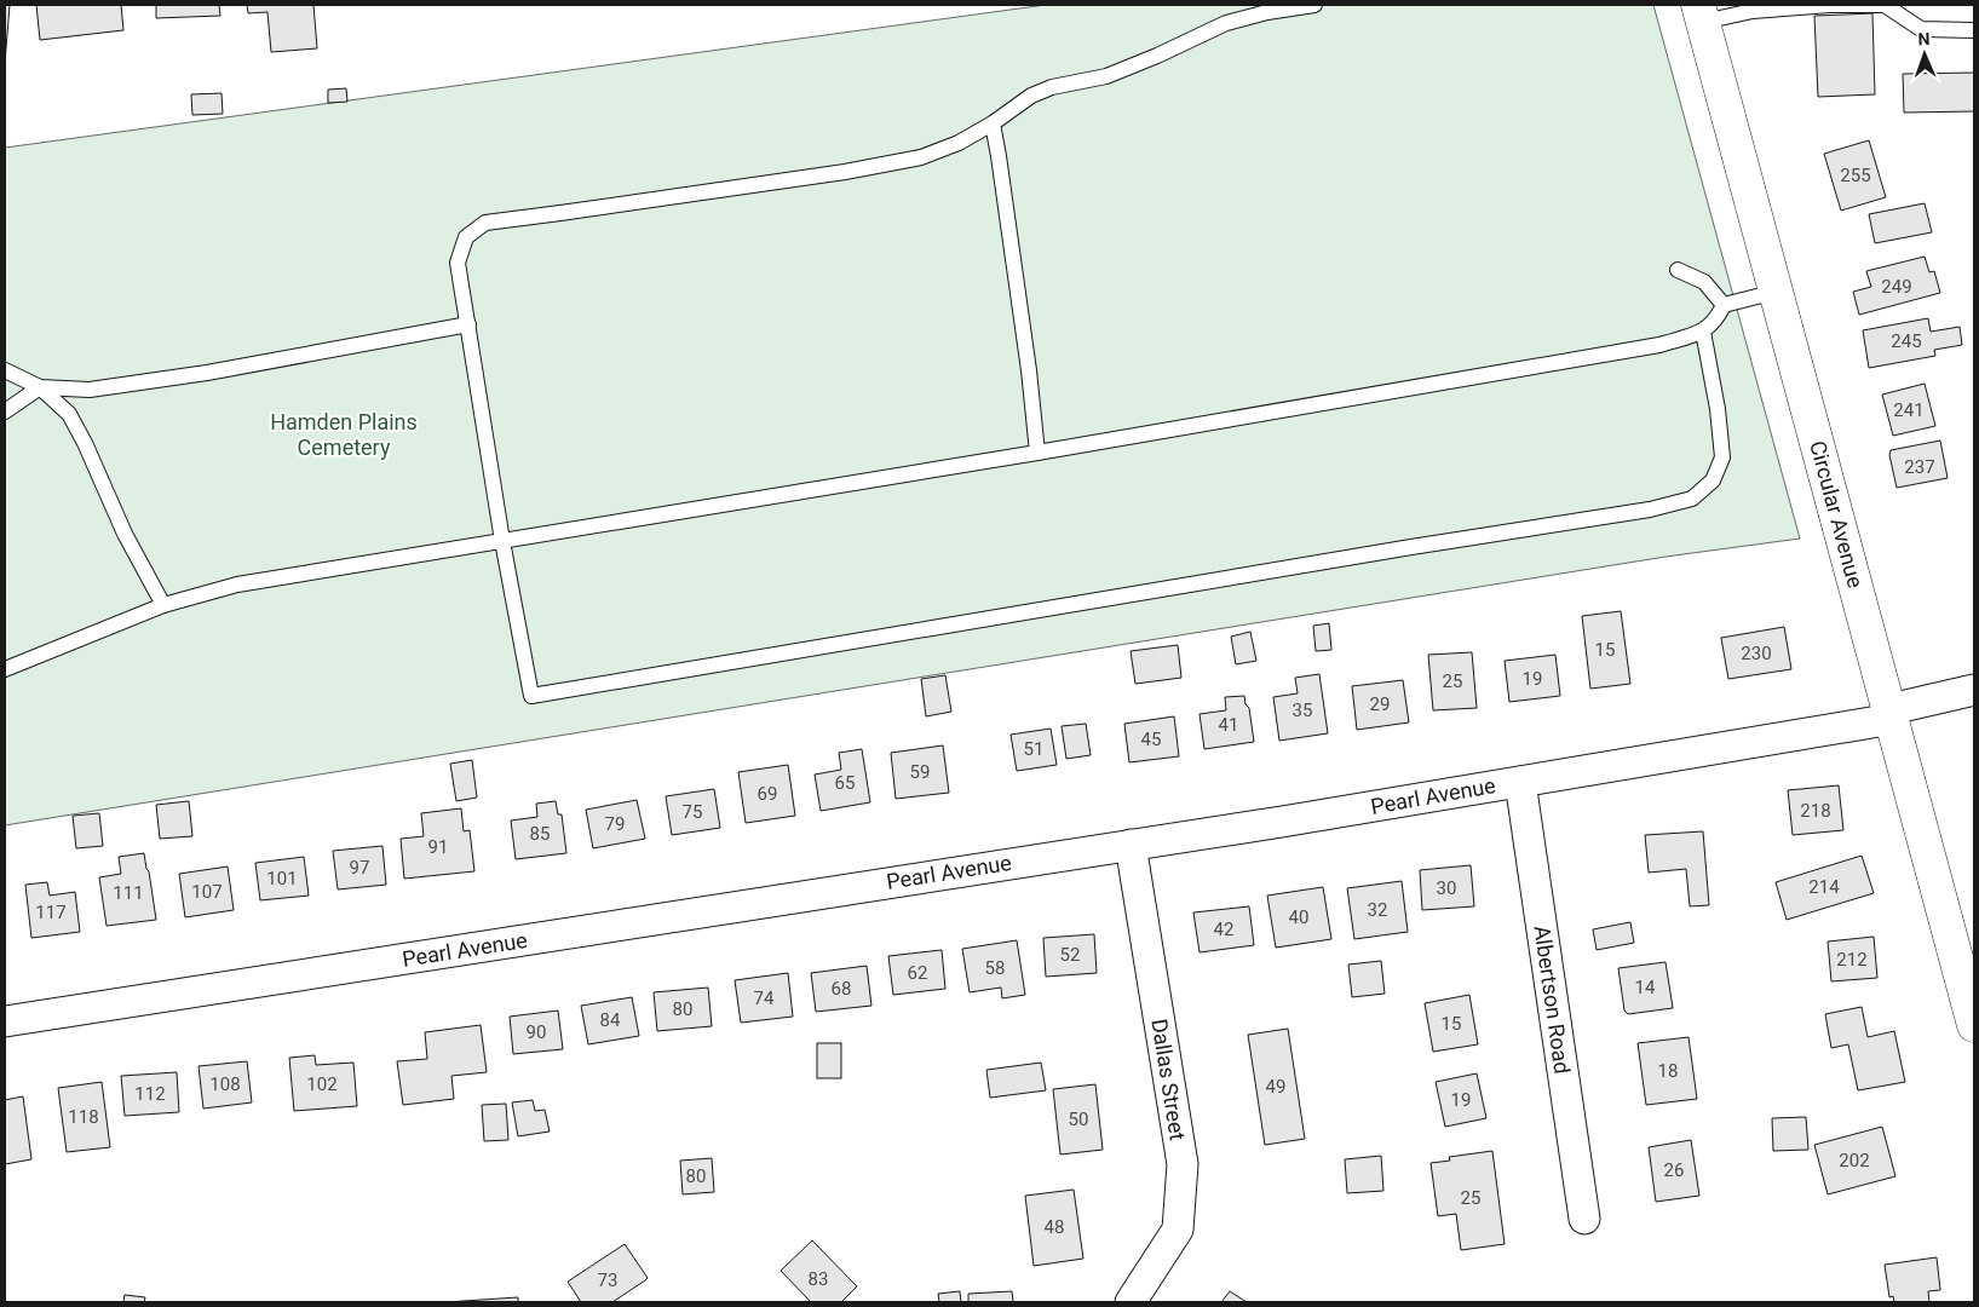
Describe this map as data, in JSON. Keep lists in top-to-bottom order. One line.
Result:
{"streets":{"main road":["Circular Avenue"],"street":["Pearl Avenue","Albertson Road","Dallas Street"]},"crossings":[["Circular Avenue","Pearl Avenue"],["Pearl Avenue","Albertson Road"],["Pearl Avenue","Dallas Street"]],"parks":["Hamden Plains Cemetery"],"house_numbers":["255","249","245","241","237","15","230","19","25","29","35","41","45","51","59","65","69","218","75","79","85","91","97","101","214","30","107","111","32","117","40","42","52","212","58","62","14","68","74","80","84","15","90","18","108","102","49","112","19","118","50","202","26","80","25","48","83","73"],"north":"top"}
